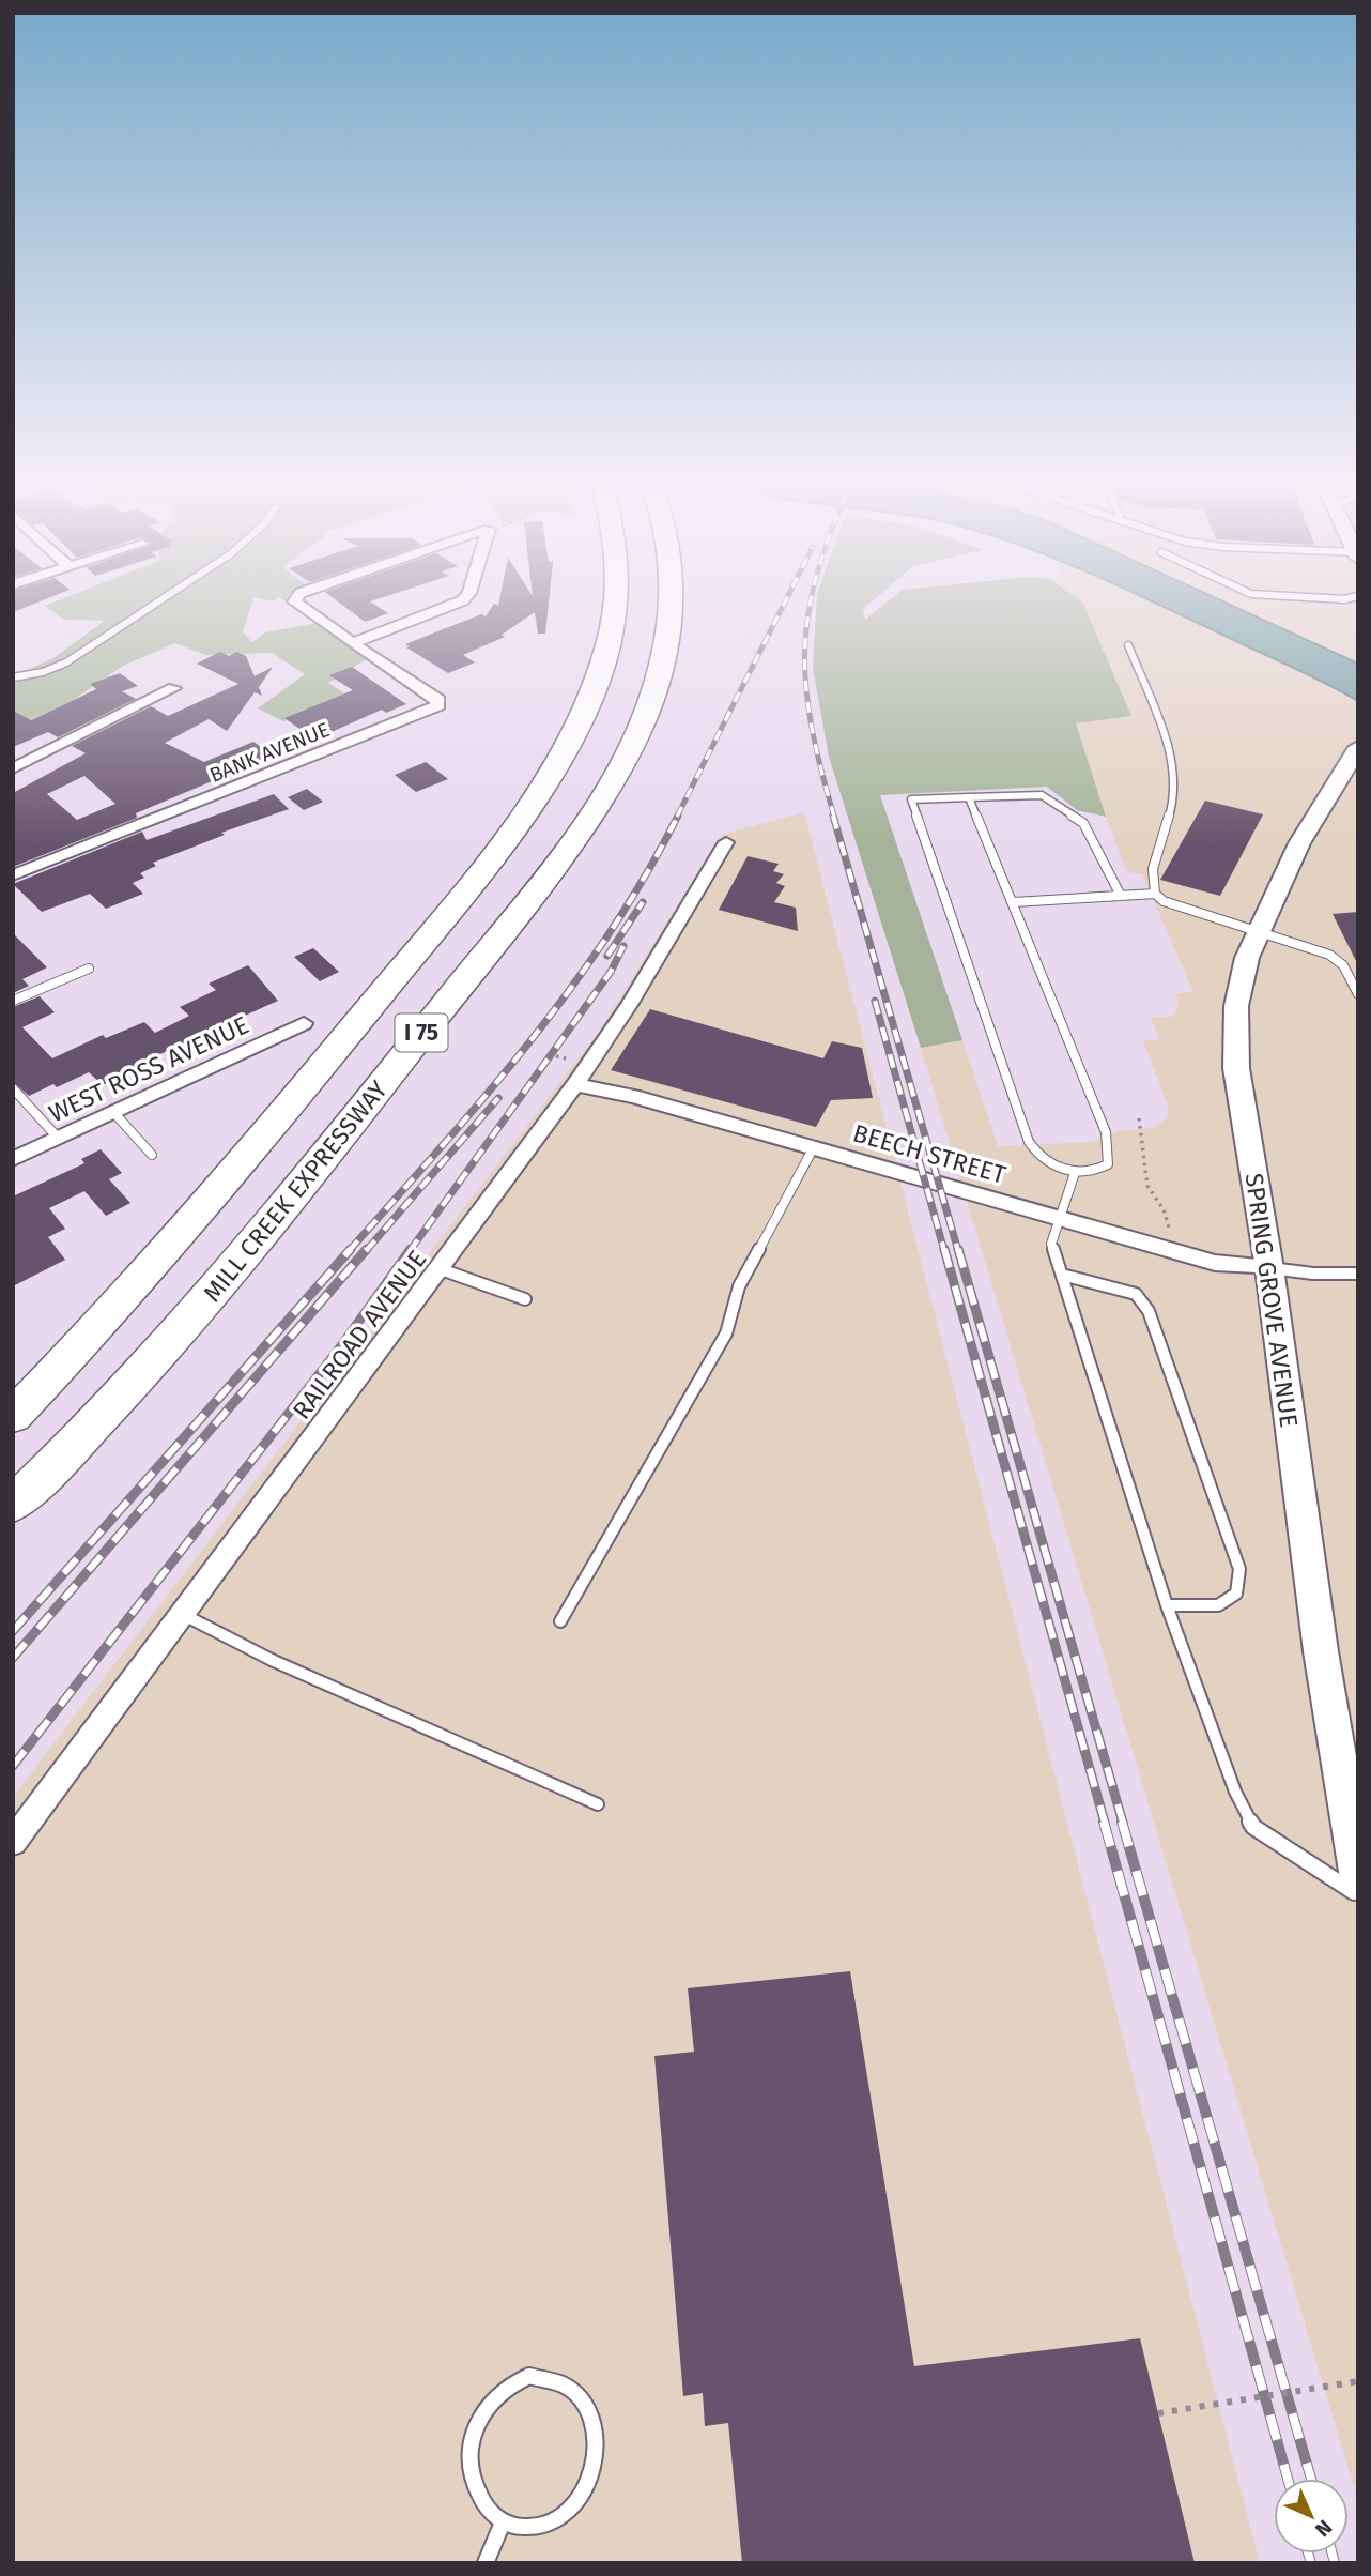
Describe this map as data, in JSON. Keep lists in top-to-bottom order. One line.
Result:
{"streets":{"highway":["I 75","MILL CREEK EXPRESSWAY"],"main road":["SPRING GROVE AVENUE"],"street":["BANK AVENUE","WEST ROSS AVENUE","BEECH STREET","RAILROAD AVENUE"]},"crossings":[["BEECH STREET","SPRING GROVE AVENUE"],["BEECH STREET","RAILROAD AVENUE"]],"north":"bottom right"}
